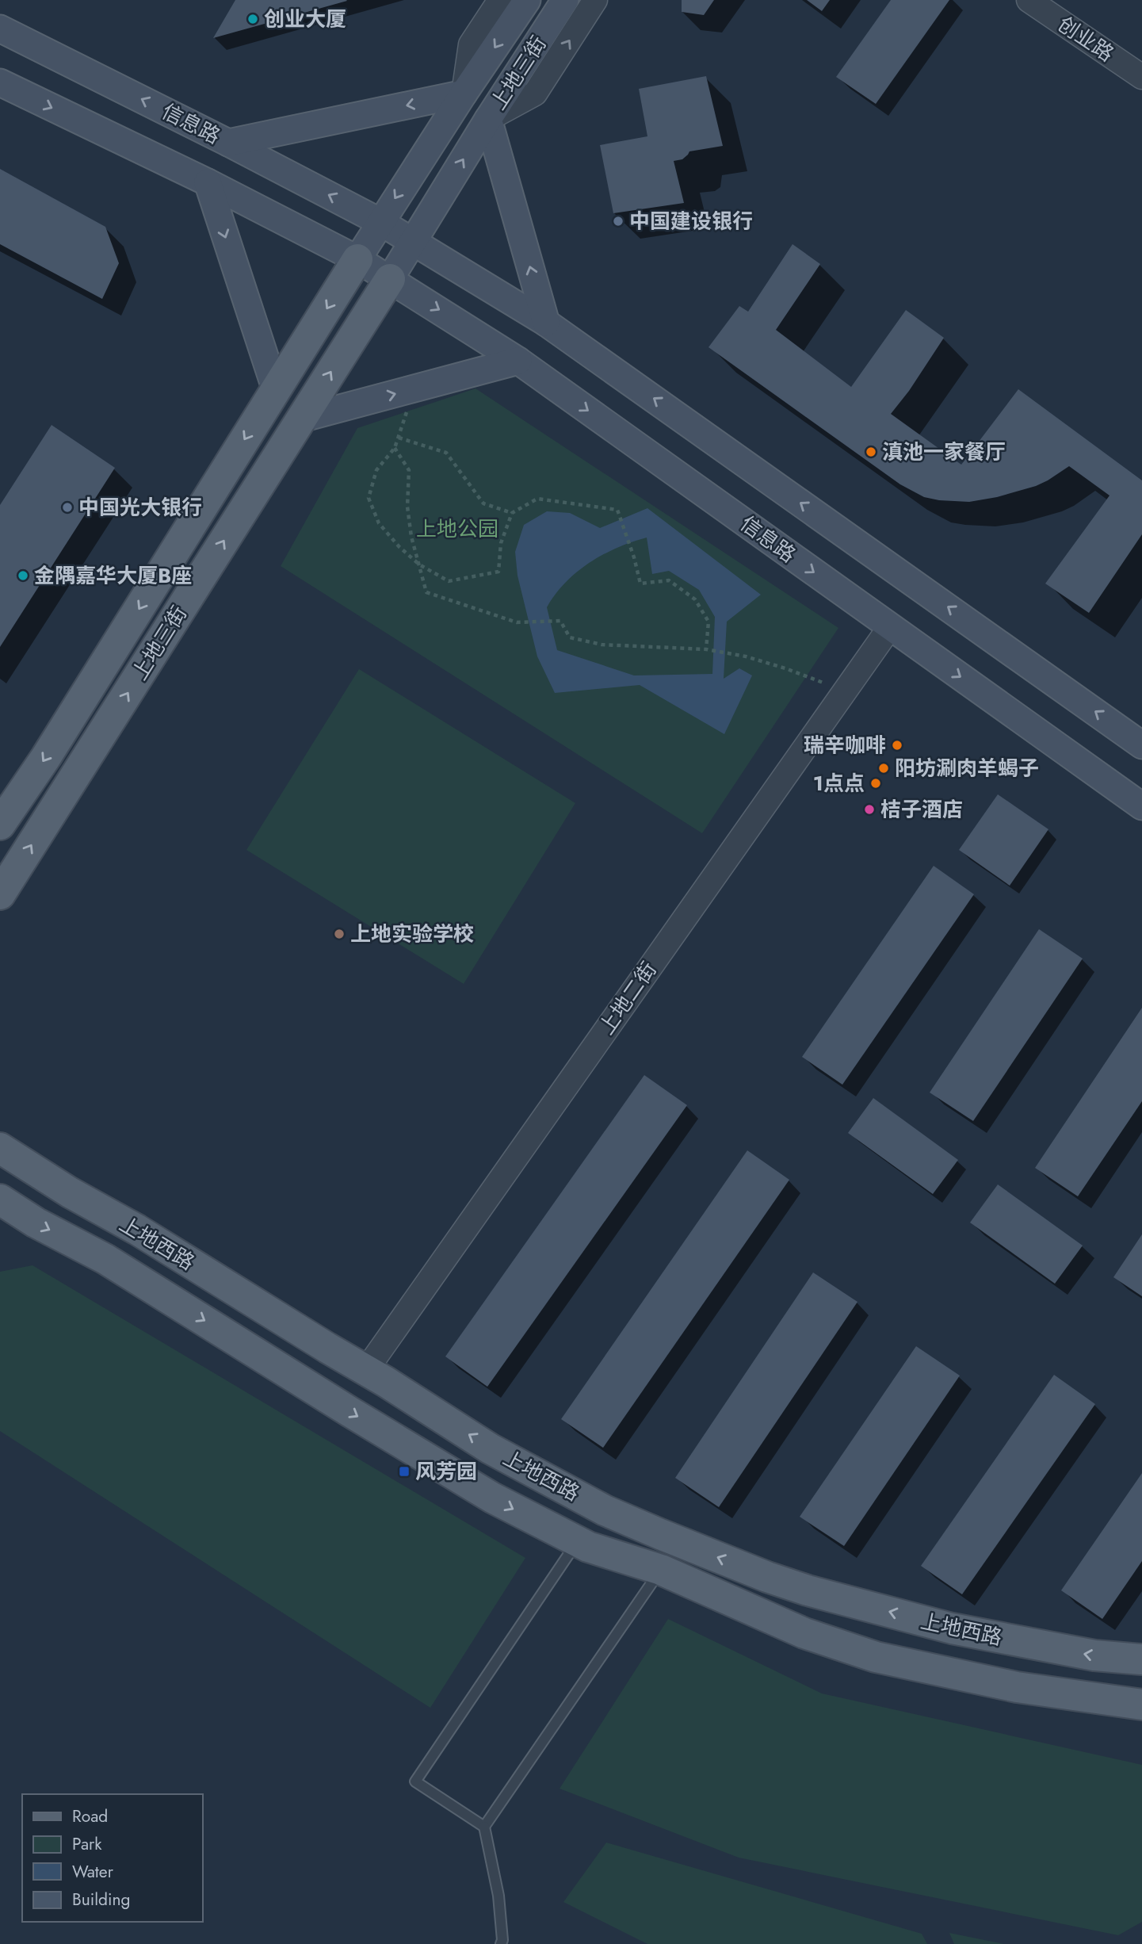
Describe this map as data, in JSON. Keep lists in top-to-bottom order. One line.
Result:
{"streets":{"main road":["上地三街","信息路","上地西路"],"street":["创业路","上地二街"]},"crossings":[["上地三街","信息路"],["信息路","上地二街"],["上地二街","上地西路"]],"parks":["上地公园"],"places":{"other":["创业大厦","中国建设银行","滇池一家餐厅","中国光大银行","金隅嘉华大厦B座","瑞辛咖啡","阳坊涮肉羊蝎子","1点点","桔子酒店","上地实验学校"],"transit":["风芳园"]},"legend":["Road","Park","Water","Building"]}
